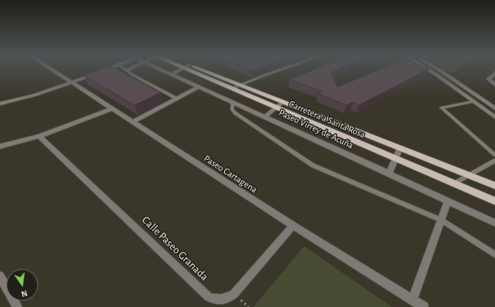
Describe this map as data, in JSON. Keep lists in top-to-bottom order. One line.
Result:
{"streets":{"main road":["Carretera a Santa Rosa"],"street":["Paseo Virrey de Acuña","Paseo Cartagena","Calle Paseo Granada"]},"crossings":[["Paseo Cartagena","Calle Paseo Granada"]],"north":"bottom"}
